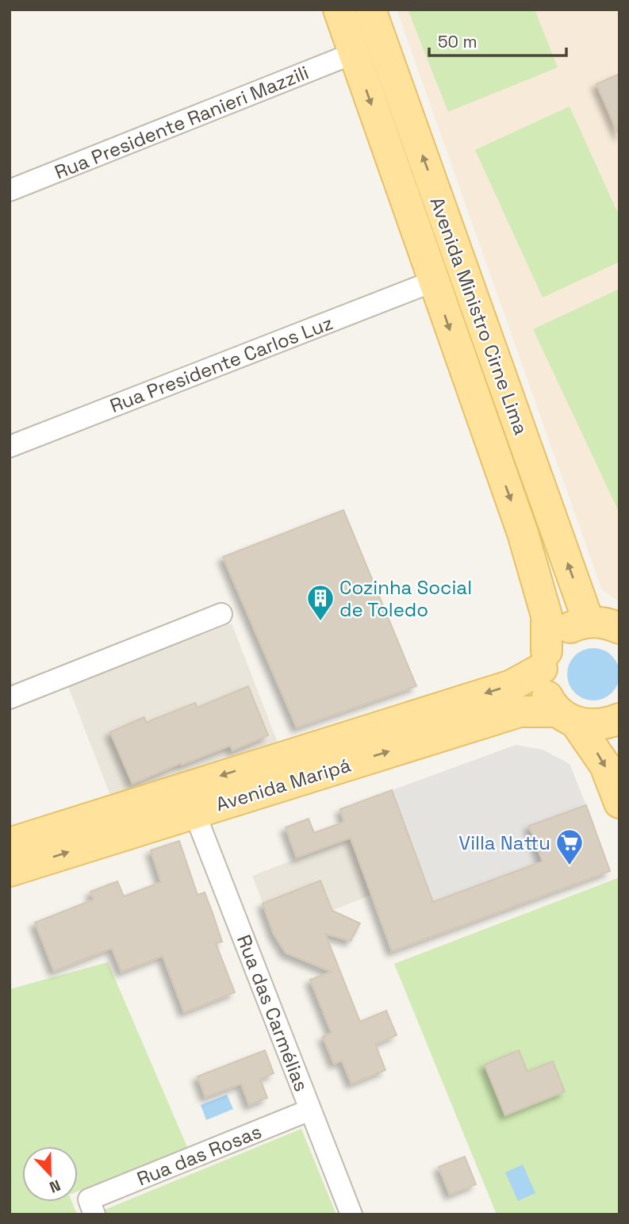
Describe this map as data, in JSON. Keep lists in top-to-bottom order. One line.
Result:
{"streets":{"main road":["Avenida Ministro Cirne Lima","Avenida Maripá"],"street":["Rua Presidente Ranieri Mazzili","Rua Presidente Carlos Luz","Rua das Carmélias","Rua das Rosas"]},"crossings":[["Avenida Ministro Cirne Lima","Avenida Maripá"],["Avenida Maripá","Rua das Carmélias"],["Rua das Carmélias","Rua das Rosas"]],"places":{"building":["Cozinha Social de Toledo"],"supermarket":["Villa Nattu"]},"scale_bar":"50 m","north":"bottom"}
